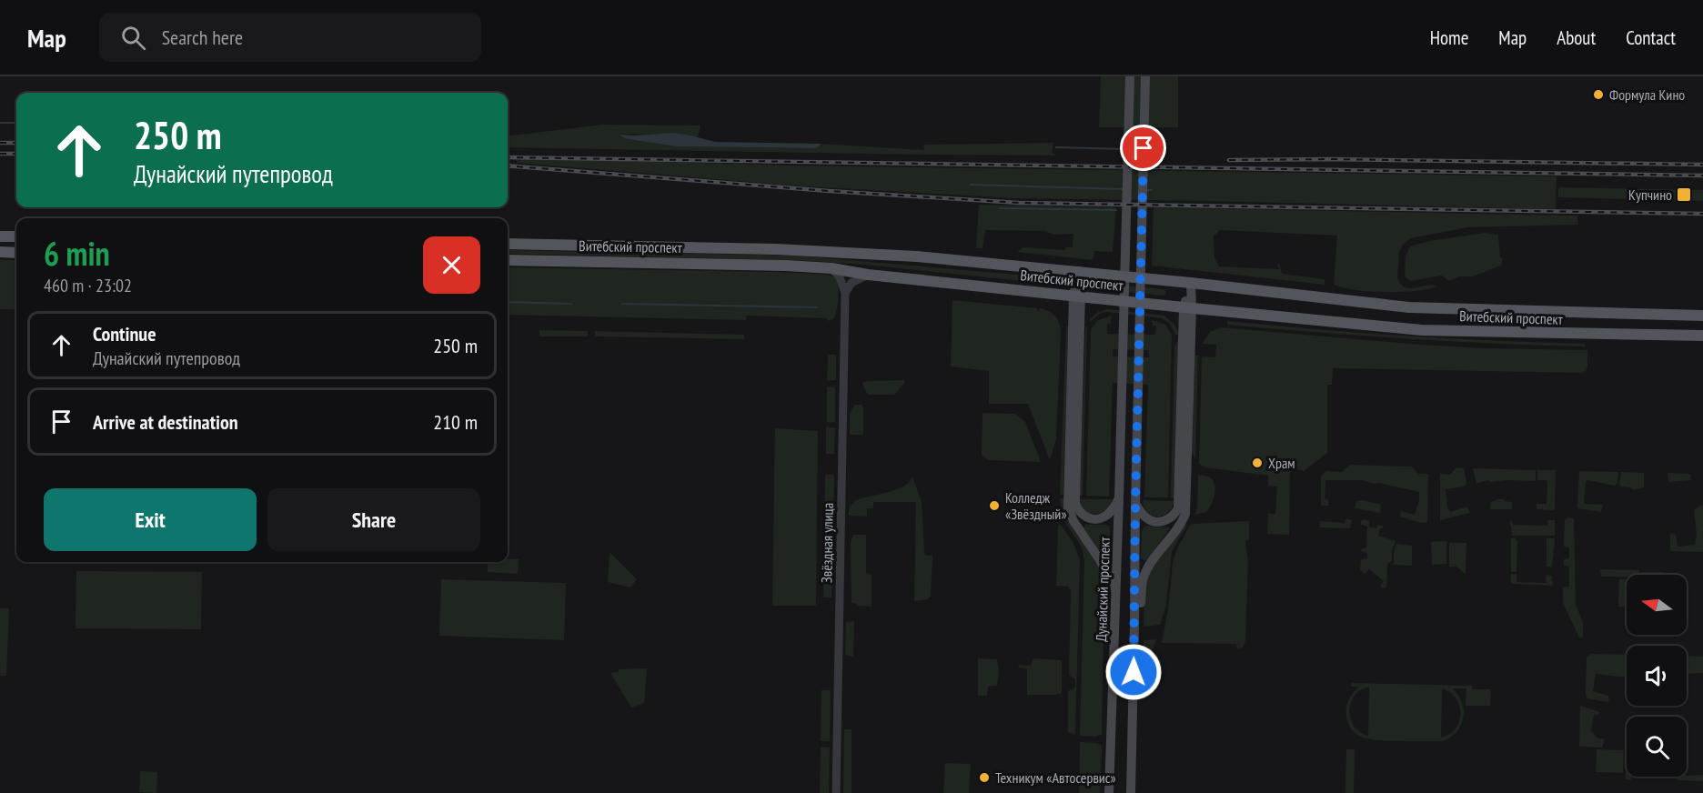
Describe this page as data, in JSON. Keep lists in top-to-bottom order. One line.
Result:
{"streets":{"main road":["Витебский проспект","Дунайский проспект"],"street":["Звёздная улица"]},"places":{"other":["Формула Кино","Храм","Колледж «Звёздный»","Техникум «Автосервис»"],"transit":["Купчино"]},"north":"left","page":{"header":"Map","search":"Search here","nav":["Home","Map","About","Contact"],"turn":["250 m","Дунайский путепровод"],"heading":["6 min","460 m · 23:02"],"list":[{"name":"Continue","note":"Дунайский путепровод","value":"250 m"},{"name":"Arrive at destination","value":"210 m"}],"buttons":["Exit","Share"]}}
